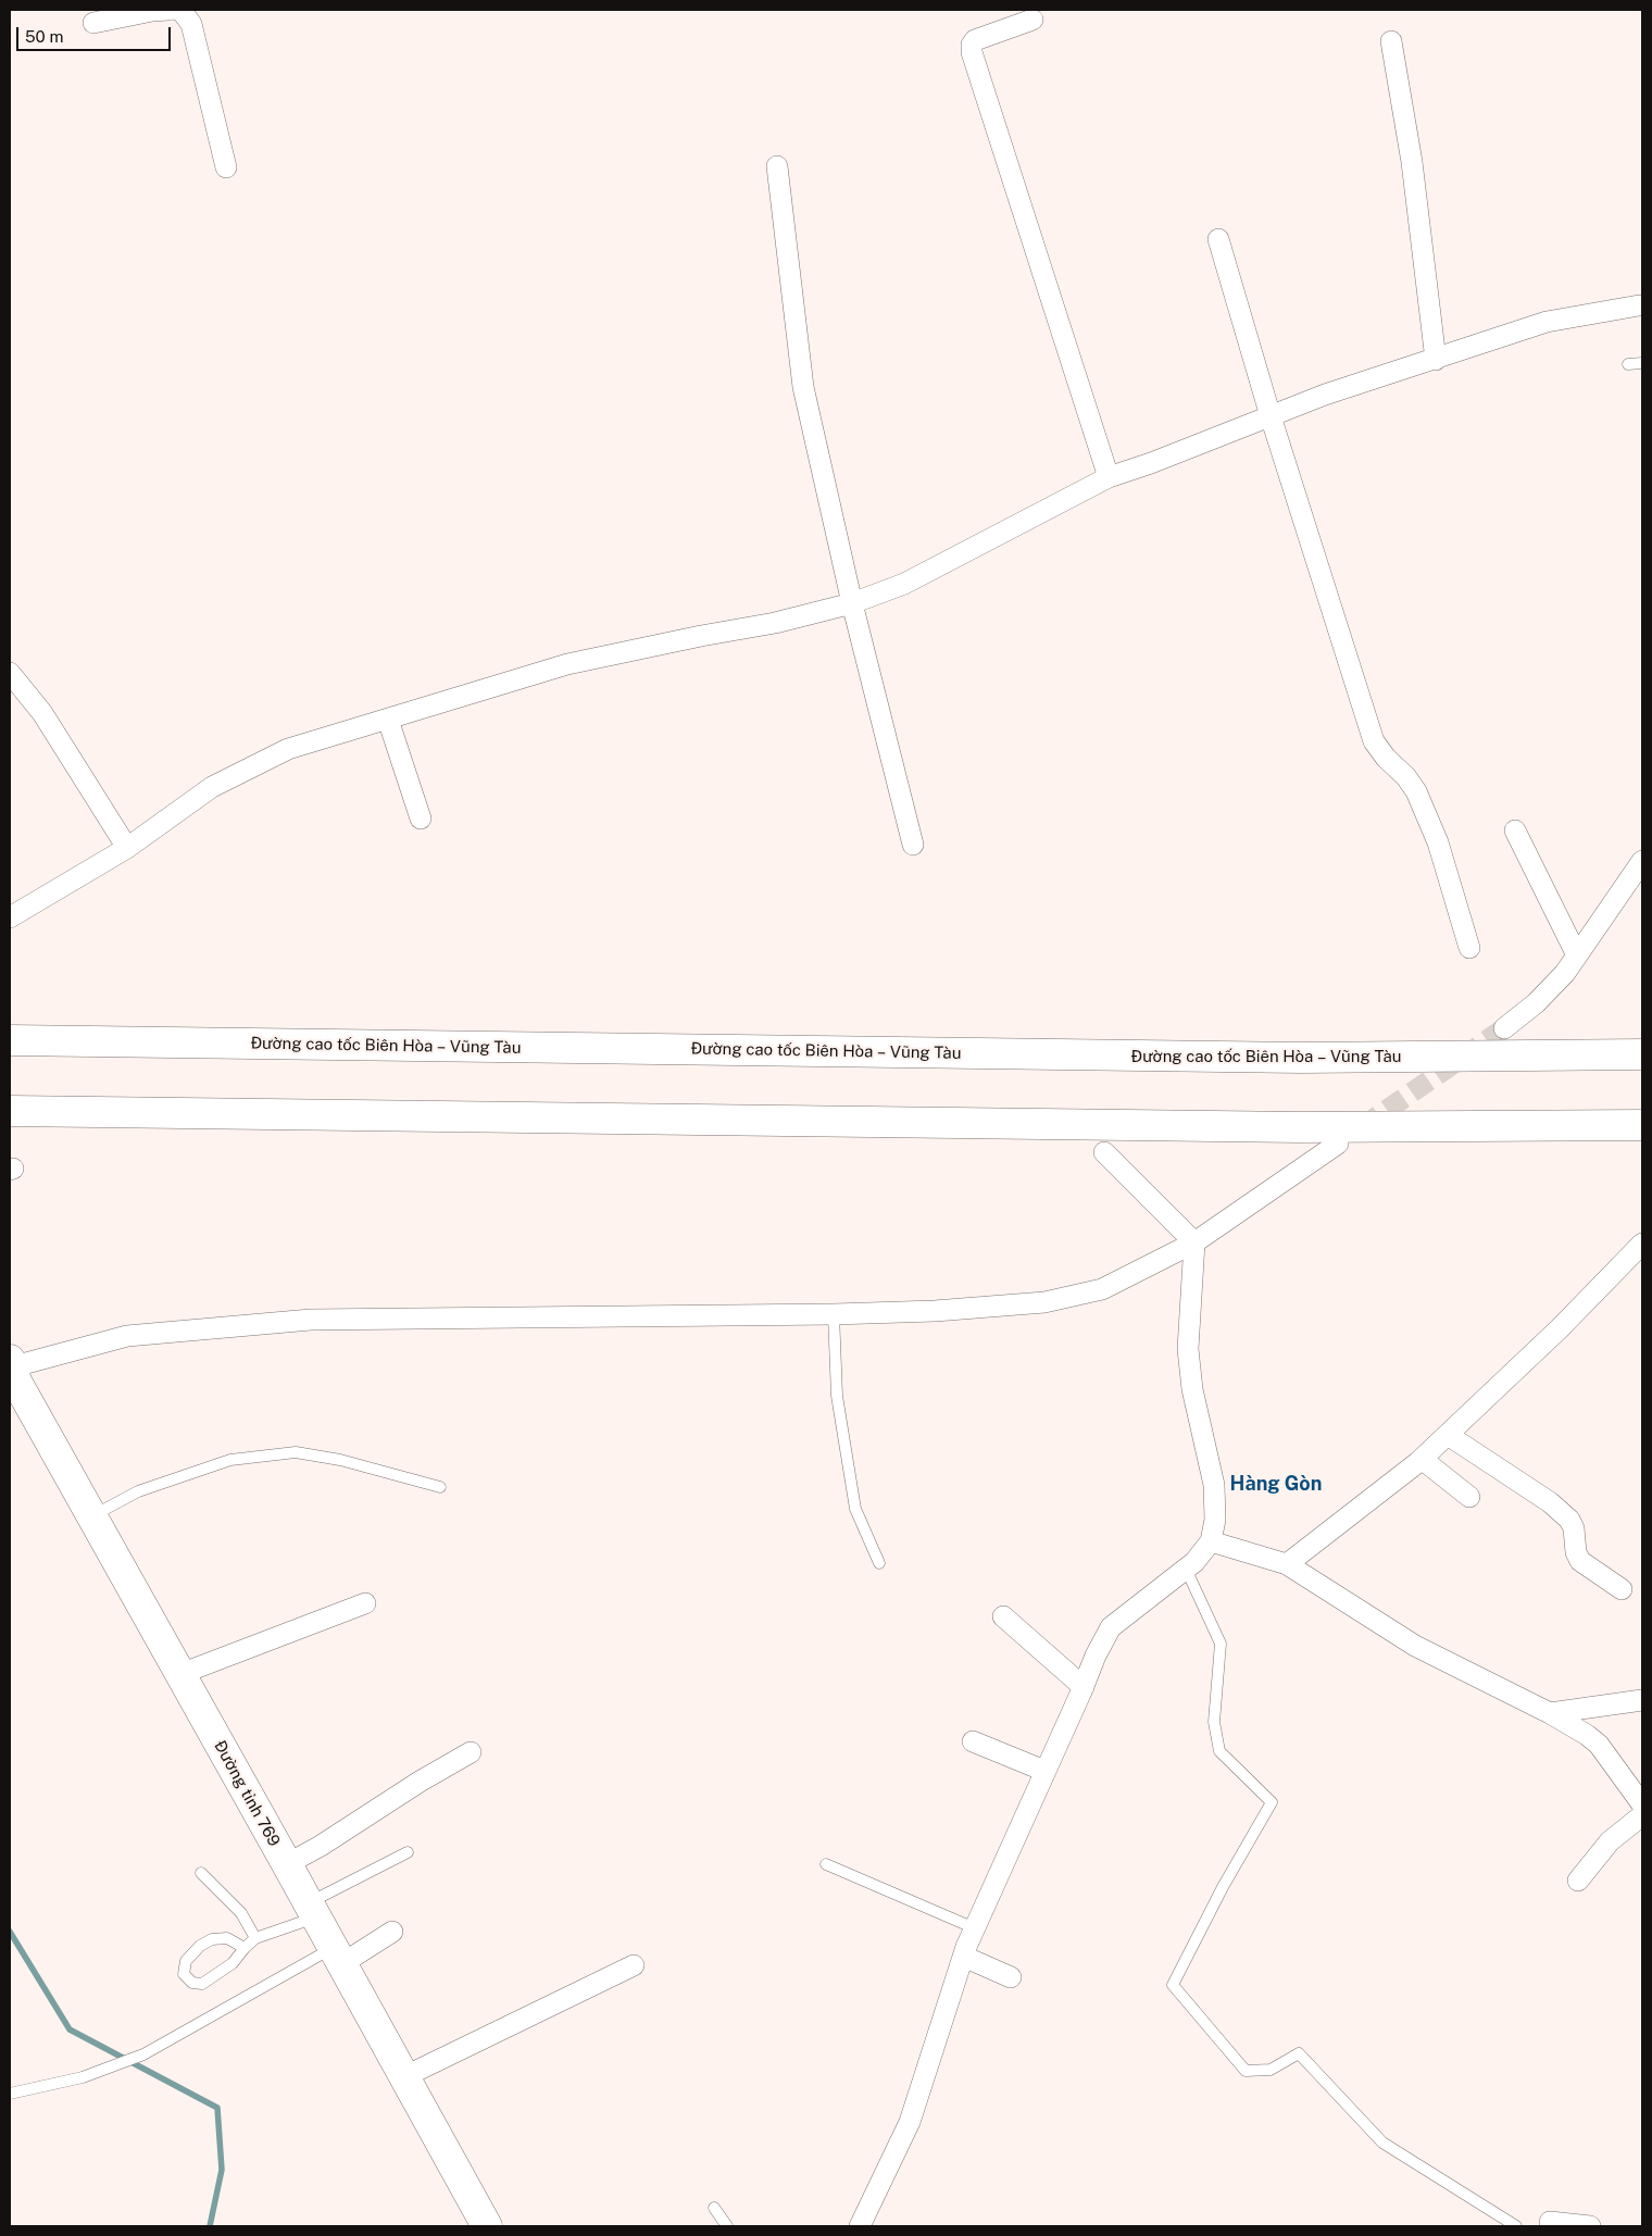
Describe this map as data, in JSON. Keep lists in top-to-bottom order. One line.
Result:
{"streets":{"main road":["Đường cao tốc Biên Hòa – Vũng Tàu","Đường tỉnh 769"]},"districts":["Hàng Gòn"],"scale_bar":"50 m"}
